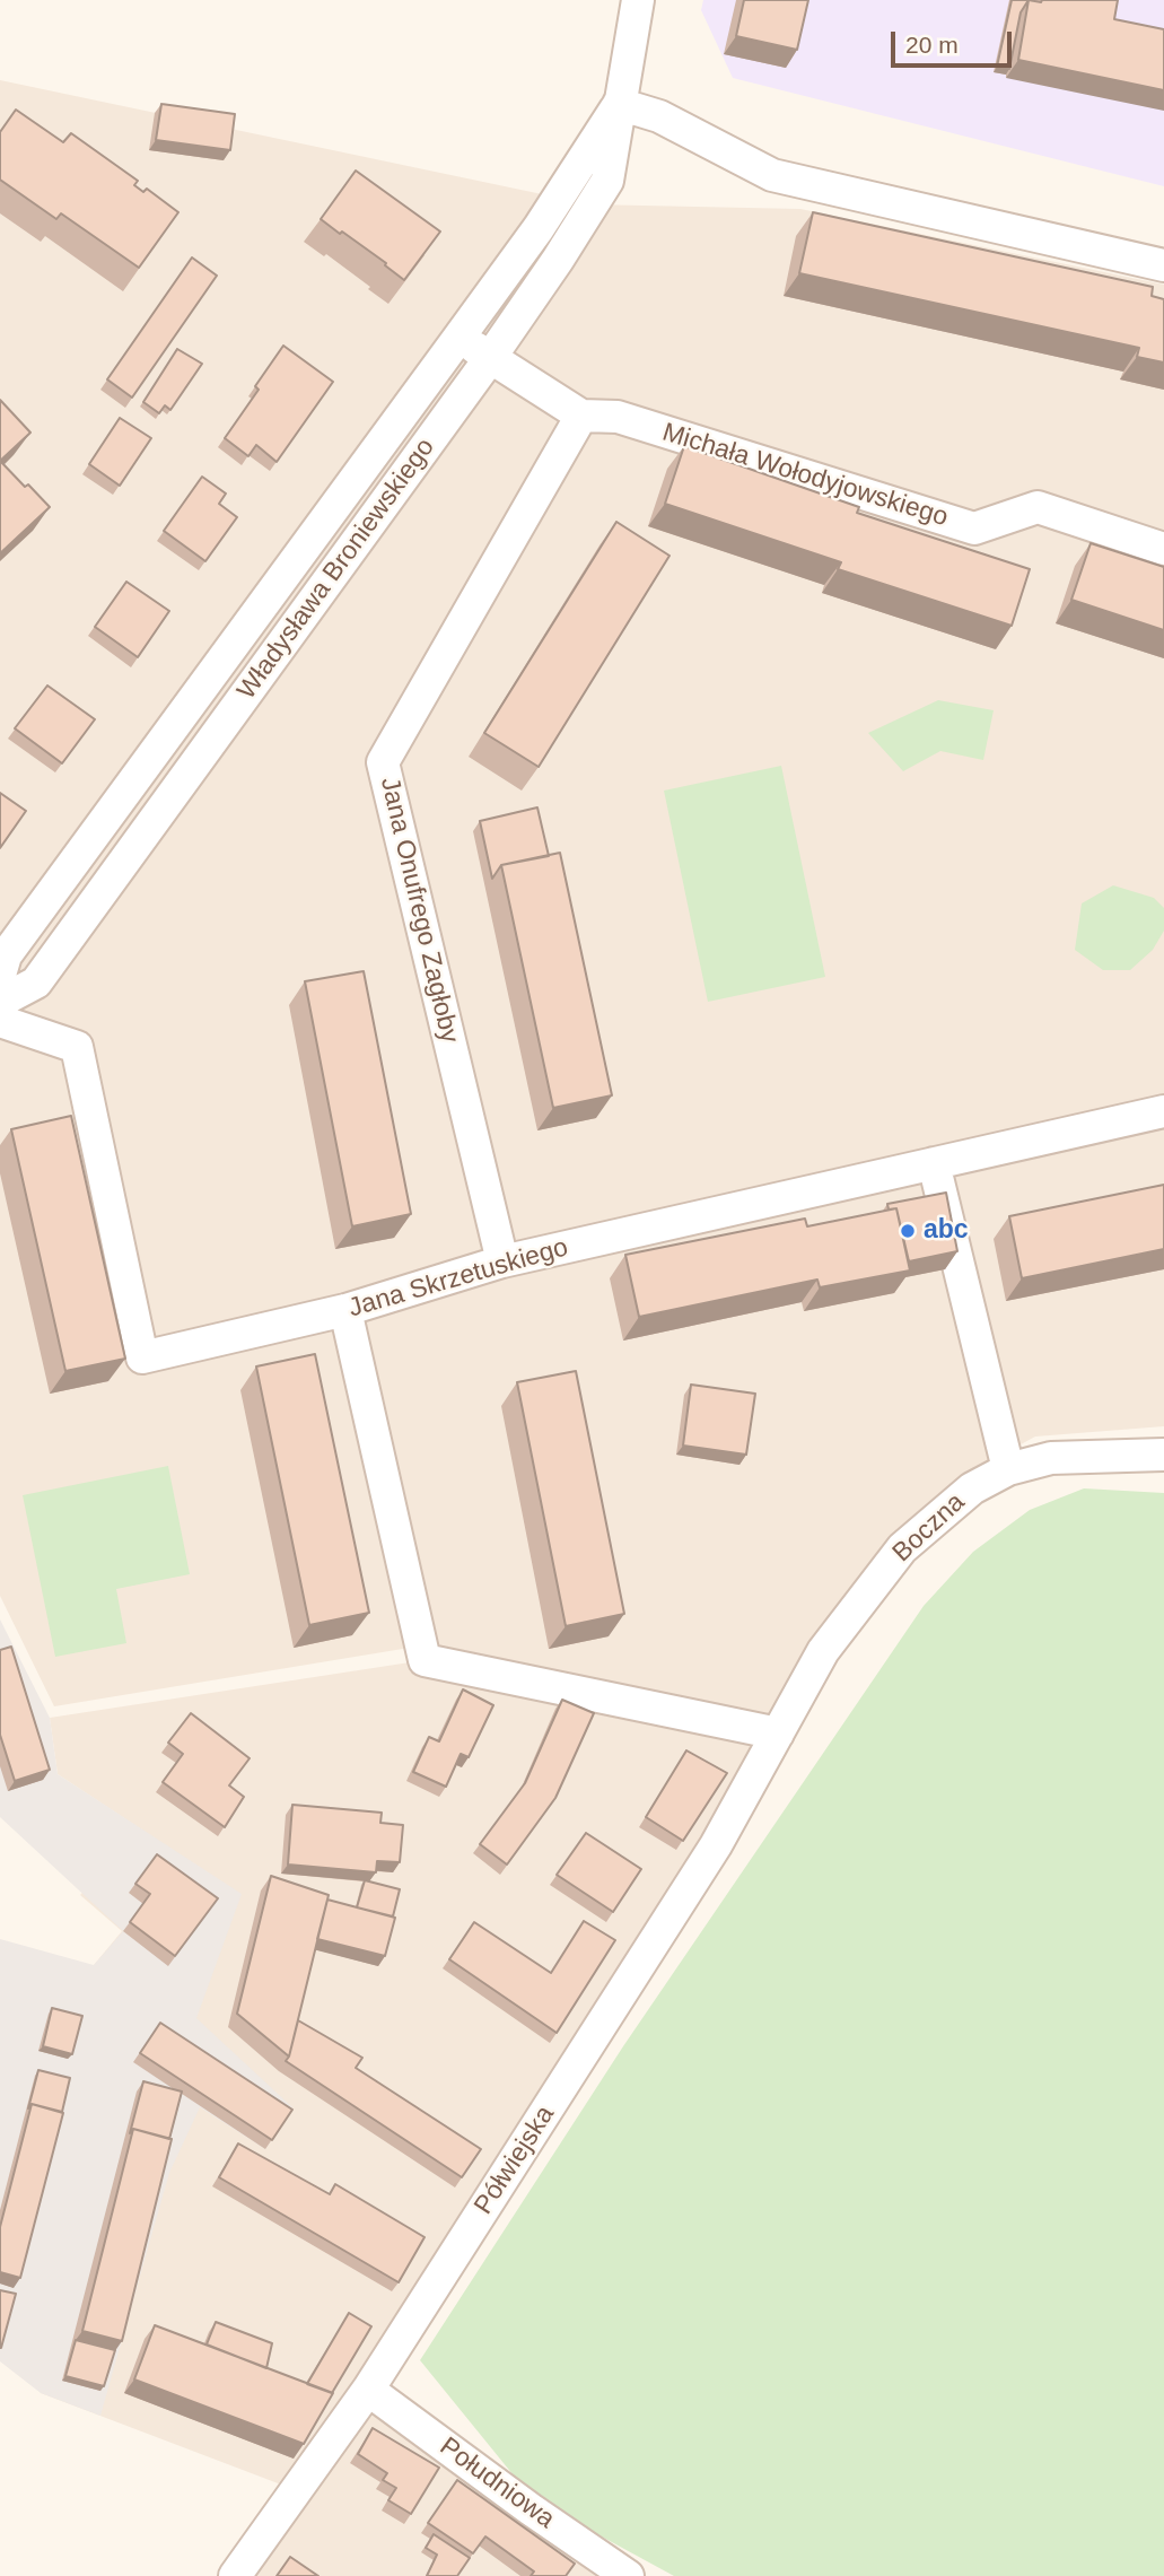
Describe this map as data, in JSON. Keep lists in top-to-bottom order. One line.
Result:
{"streets":{"street":["Michała Wołodyjowskiego","Władysława Broniewskiego","Jana Onufrego Zagłoby","Jana Skrzetuskiego","Boczna","Półwiejska","Południowa"]},"crossings":[["Michała Wołodyjowskiego","Władysława Broniewskiego"],["Michała Wołodyjowskiego","Jana Onufrego Zagłoby"],["Jana Onufrego Zagłoby","Jana Skrzetuskiego"],["Boczna","Półwiejska"],["Półwiejska","Południowa"]],"places":["abc"],"scale_bar":"20 m"}
